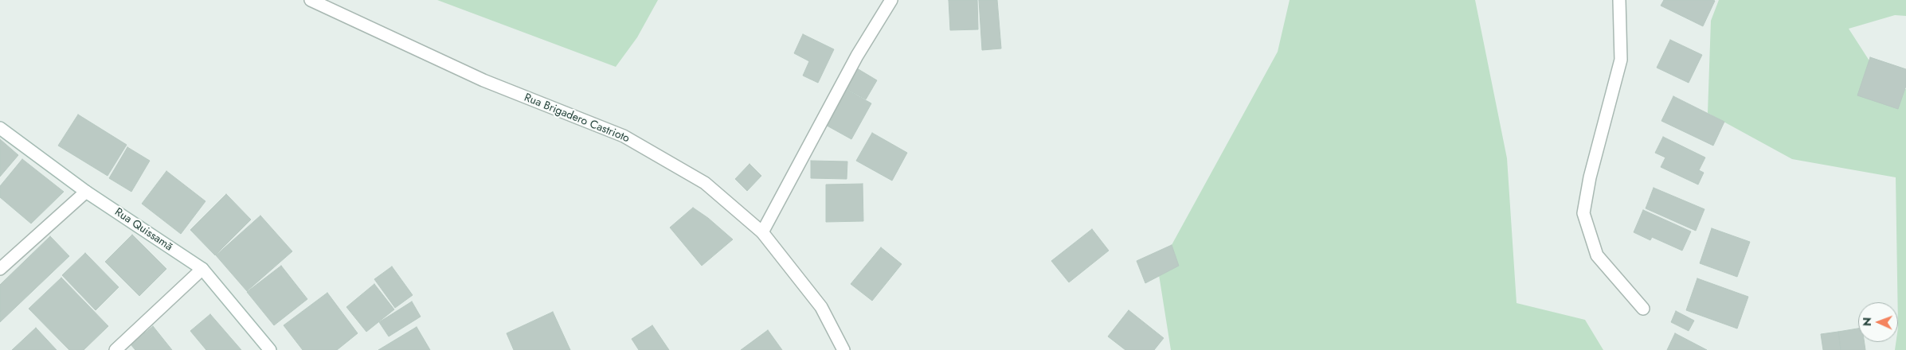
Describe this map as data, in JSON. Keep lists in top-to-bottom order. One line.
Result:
{"streets":{"street":["Rua Brigadero Castrioto","Rua Quissamã"]},"north":"left"}
